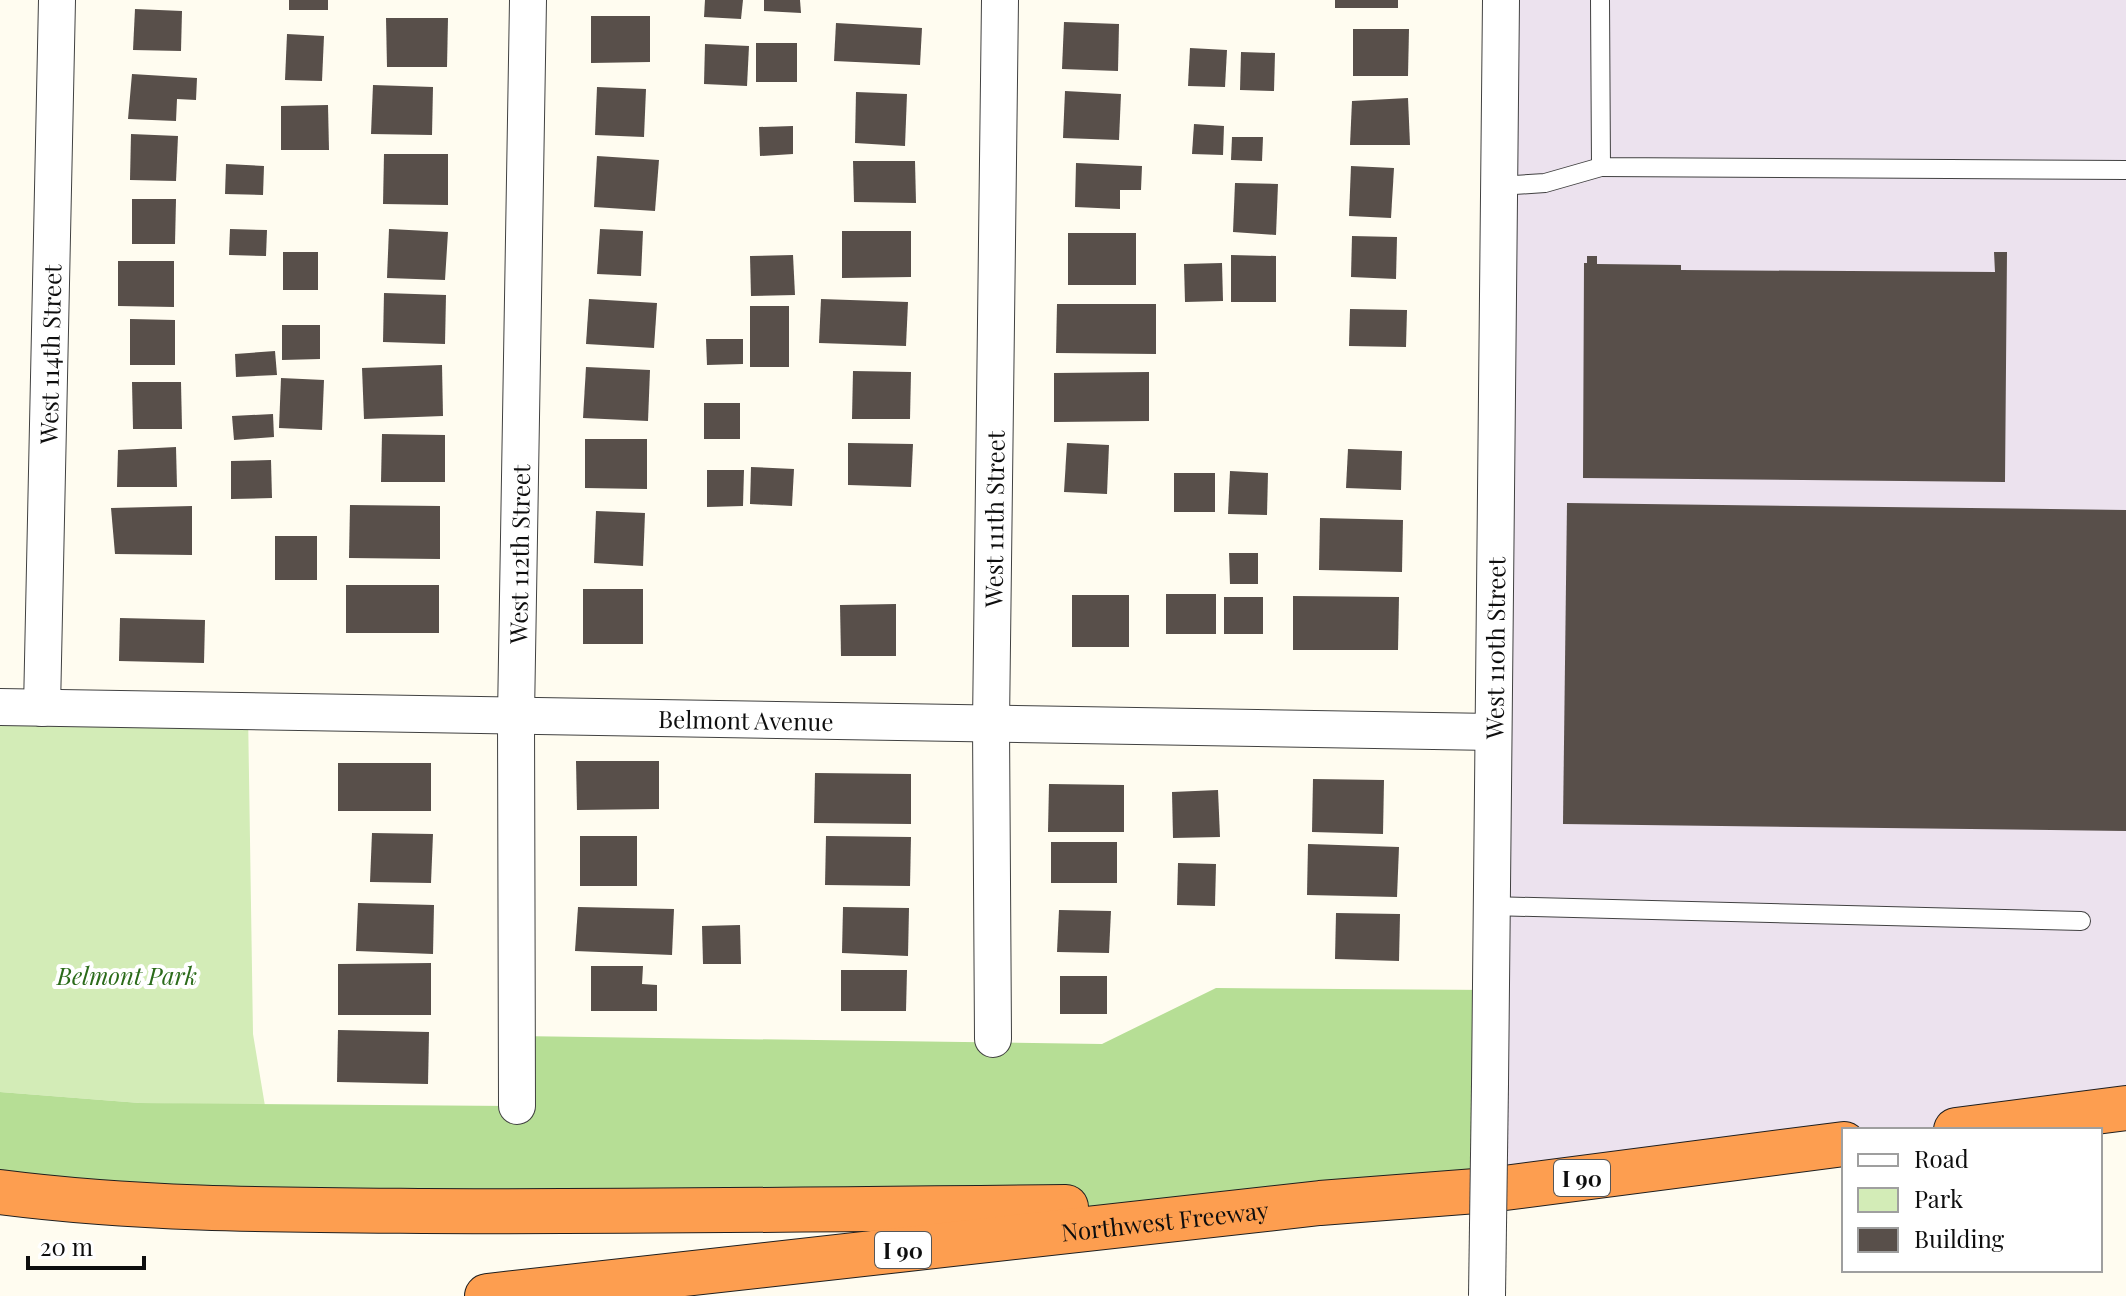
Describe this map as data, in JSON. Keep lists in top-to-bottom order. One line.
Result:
{"streets":{"highway":["I 90","Northwest Freeway"],"street":["West 114th Street","West 111th Street","West 112th Street","West 110th Street","Belmont Avenue"]},"crossings":[["West 114th Street","Belmont Avenue"],["West 111th Street","Belmont Avenue"],["West 112th Street","Belmont Avenue"],["West 110th Street","Belmont Avenue"]],"parks":["Belmont Park"],"legend":["Road","Park","Building"],"scale_bar":"20 m"}
